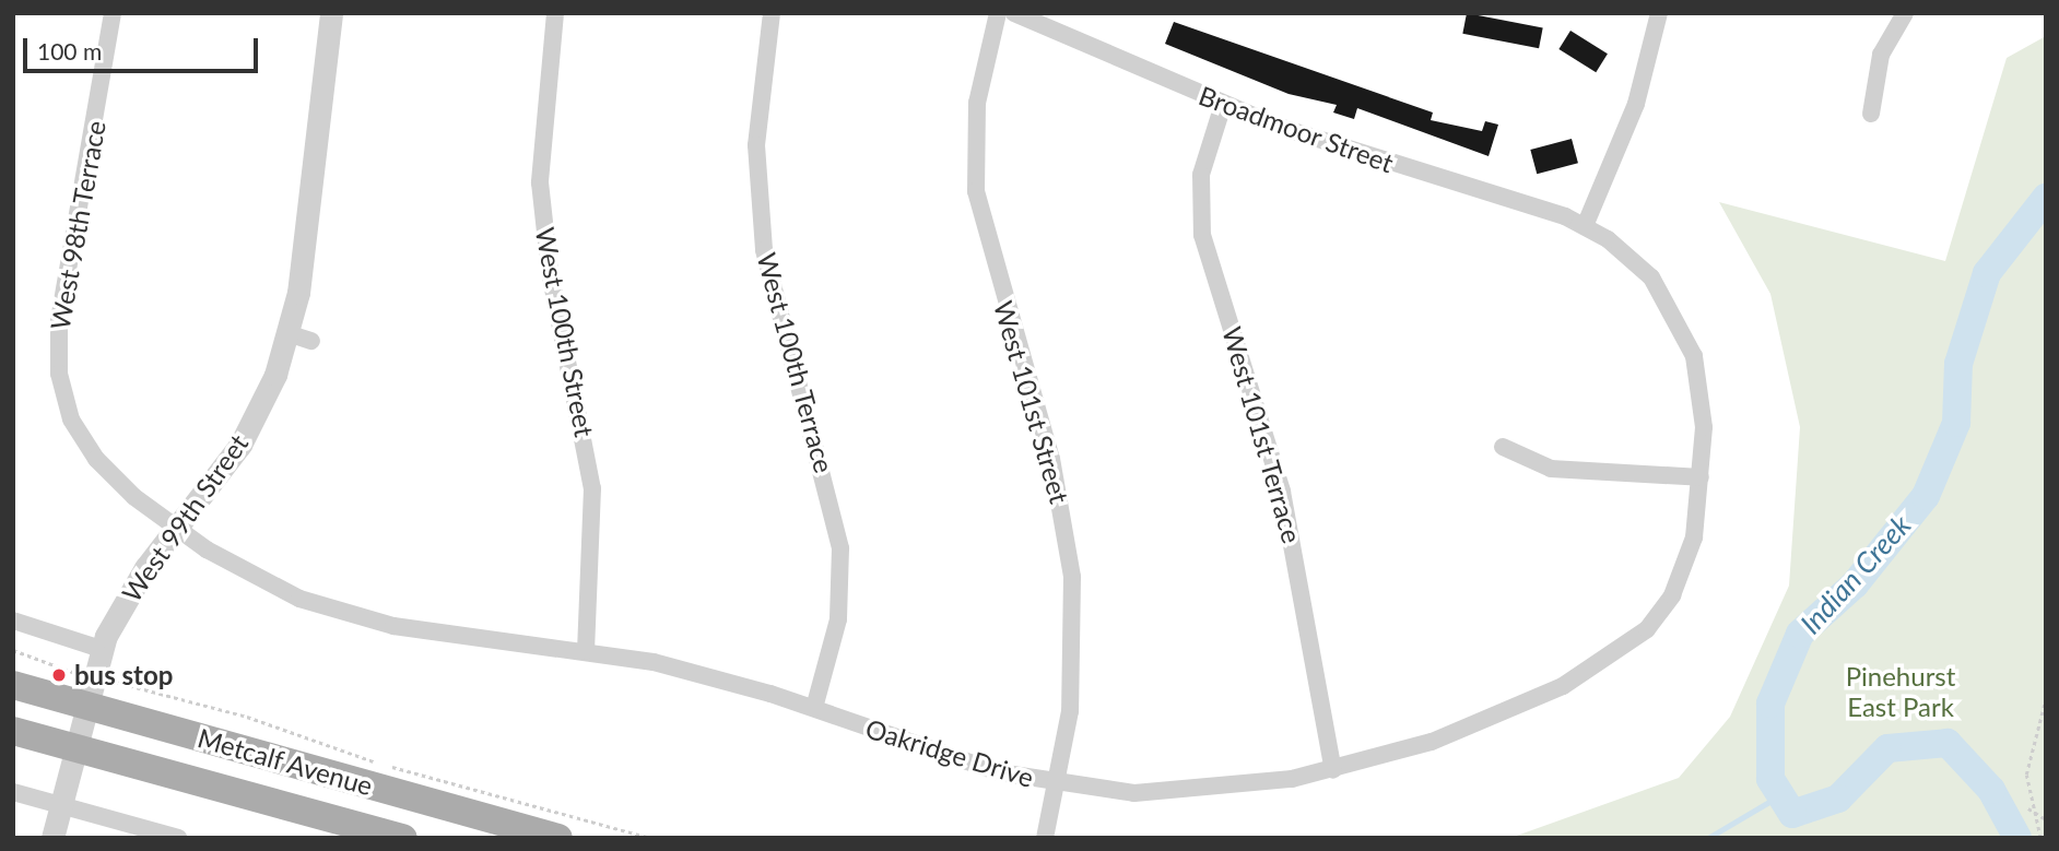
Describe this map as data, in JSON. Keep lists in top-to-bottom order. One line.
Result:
{"streets":{"main road":["Metcalf Avenue"],"street":["Broadmoor Street","West 98th Terrace","West 100th Street","West 100th Terrace","West 101st Street","West 101st Terrace","West 99th Street","Oakridge Drive"]},"crossings":[["Broadmoor Street","West 101st Terrace"],["Broadmoor Street","Oakridge Drive"],["West 98th Terrace","West 99th Street"],["West 98th Terrace","Oakridge Drive"],["West 100th Street","Oakridge Drive"],["West 100th Terrace","Oakridge Drive"],["West 101st Street","Oakridge Drive"],["West 101st Terrace","Oakridge Drive"],["West 99th Street","Oakridge Drive"],["West 99th Street","Metcalf Avenue"]],"water":["Indian Creek"],"parks":["Pinehurst East Park"],"places":["bus stop"],"scale_bar":"100 m"}
